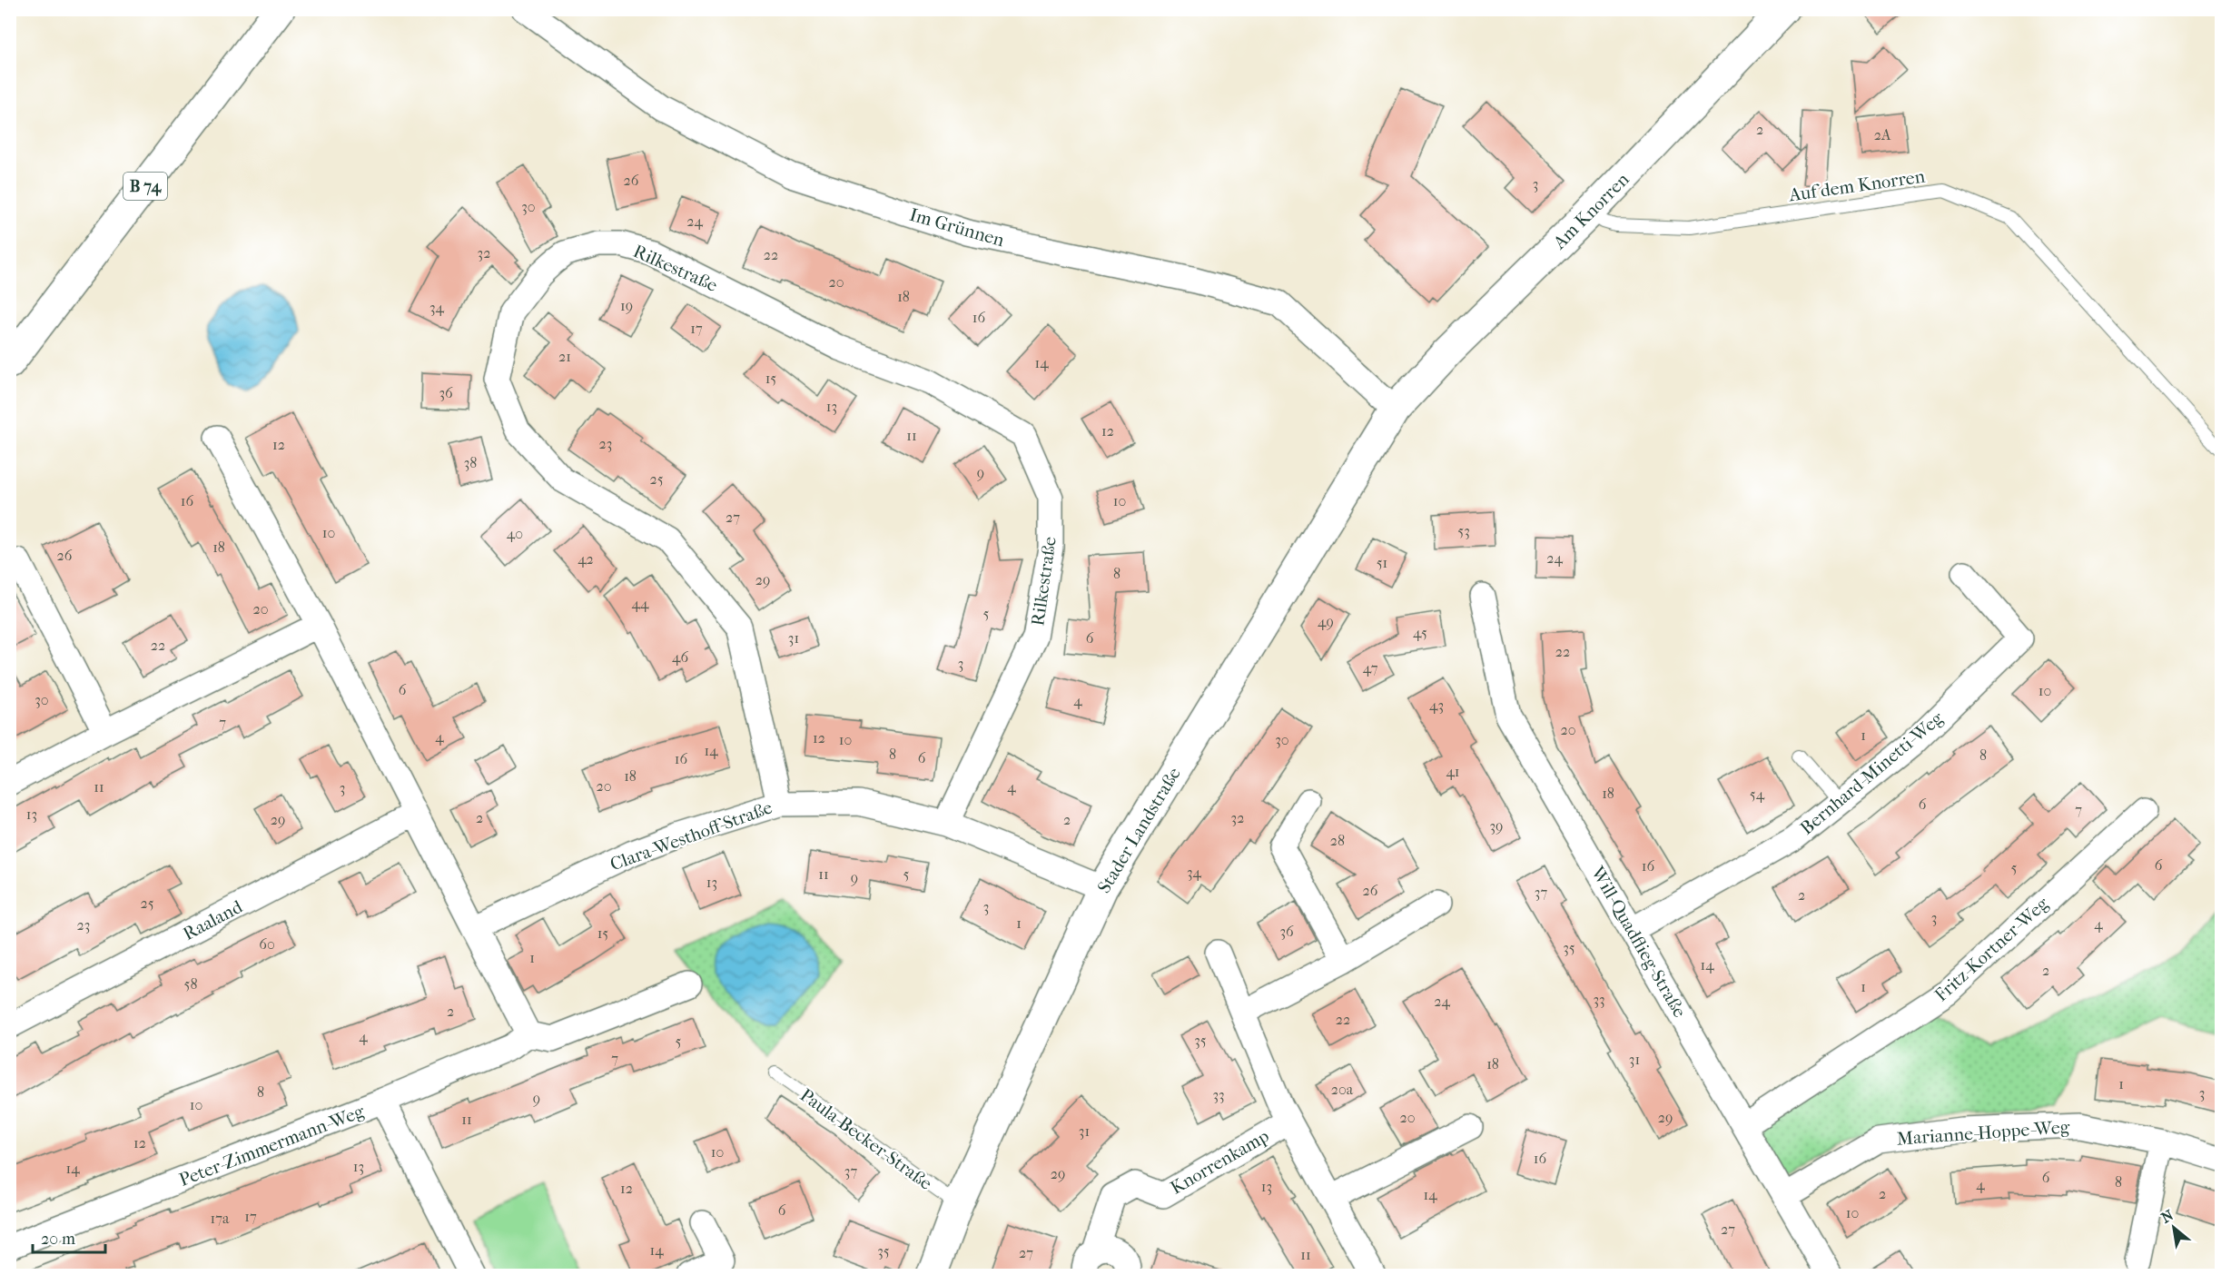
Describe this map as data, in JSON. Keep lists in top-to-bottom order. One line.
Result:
{"streets":{"street":["B 74","Am Knorren","Im Grünnen","Rilkestraße","Bernhard-Minetti-Weg","Stader Landstraße","Clara-Westhoff-Straße","Raaland","Will-Quadflieg-Straße","Fritz-Kortner-Weg","Marianne-Hoppe-Weg","Peter-Zimmermann-Weg","Knorrenkamp"],"lane":["Auf dem Knorren","Paula-Becker-Straße"]},"crossings":[["Auf dem Knorren","Am Knorren"],["Am Knorren","Im Grünnen"],["Am Knorren","Stader Landstraße"],["Im Grünnen","Stader Landstraße"],["Rilkestraße","Clara-Westhoff-Straße"],["Bernhard-Minetti-Weg","Will-Quadflieg-Straße"],["Stader Landstraße","Clara-Westhoff-Straße"],["Stader Landstraße","Paula-Becker-Straße"],["Will-Quadflieg-Straße","Fritz-Kortner-Weg"],["Will-Quadflieg-Straße","Marianne-Hoppe-Weg"]],"house_numbers":["2","2A","26","3","30","24","32","22","20","18","19","34","16","17","21","14","15","36","13","12","11","23","12","38","9","25","16","10","27","53","10","40","18","26","24","42","51","8","29","44","20","5","49","45","31","6","22","22","46","3","47","6","10","30","4","43","7","20","1","4","12","10","30","14","8","8","6","16","41","18","20","11","4","3","18","54","6","7","13","2","32","29","2","39","28","6","16","5","34","11","5","9","13","26","37","2","25","3","3","1","4","23","36","15","60","35","1","14","2","58","1","33","24","2","22","4","35","5","7","31","18","1","20a","8","3","33","9","10","20","29","11","31","12","10","16","13","14","37","29","6","8","4","13","12","2","14","6","10","17","17a","27","14","35","27","11"],"scale_bar":"20 m","north":"top left"}
